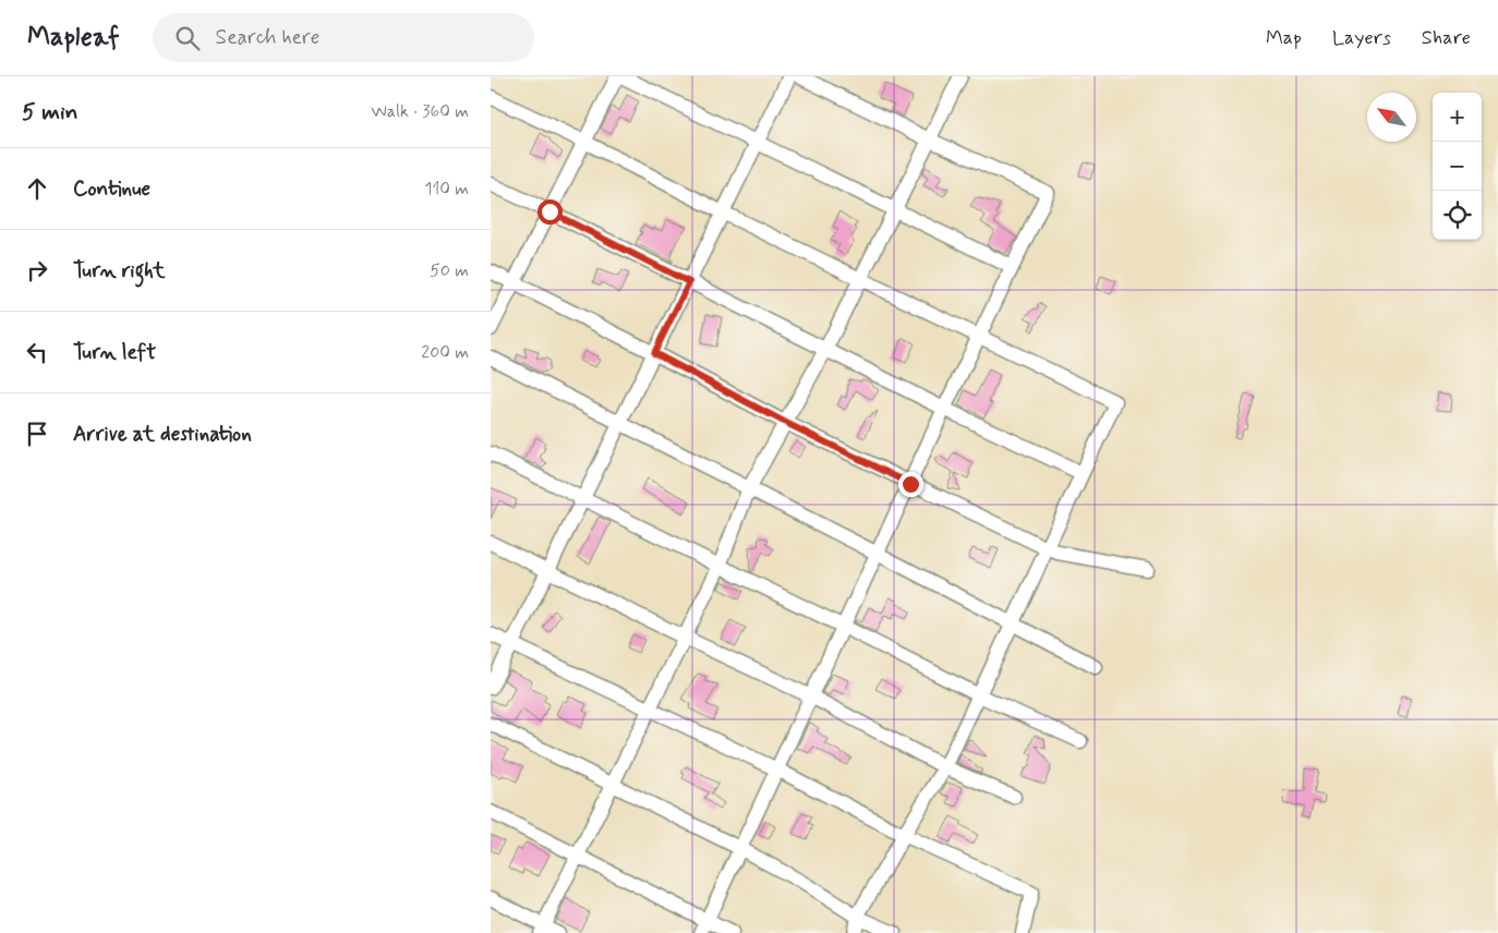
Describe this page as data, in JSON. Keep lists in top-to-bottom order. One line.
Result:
{"north":"top left","page":{"header":"Mapleaf","search":"Search here","nav":["Map","Layers","Share"],"heading":["5 min","Walk · 360 m"],"map_buttons":["+","−"],"list":[["Continue","110 m"],["Turn right","50 m"],["Turn left","200 m"],"Arrive at destination"]}}
